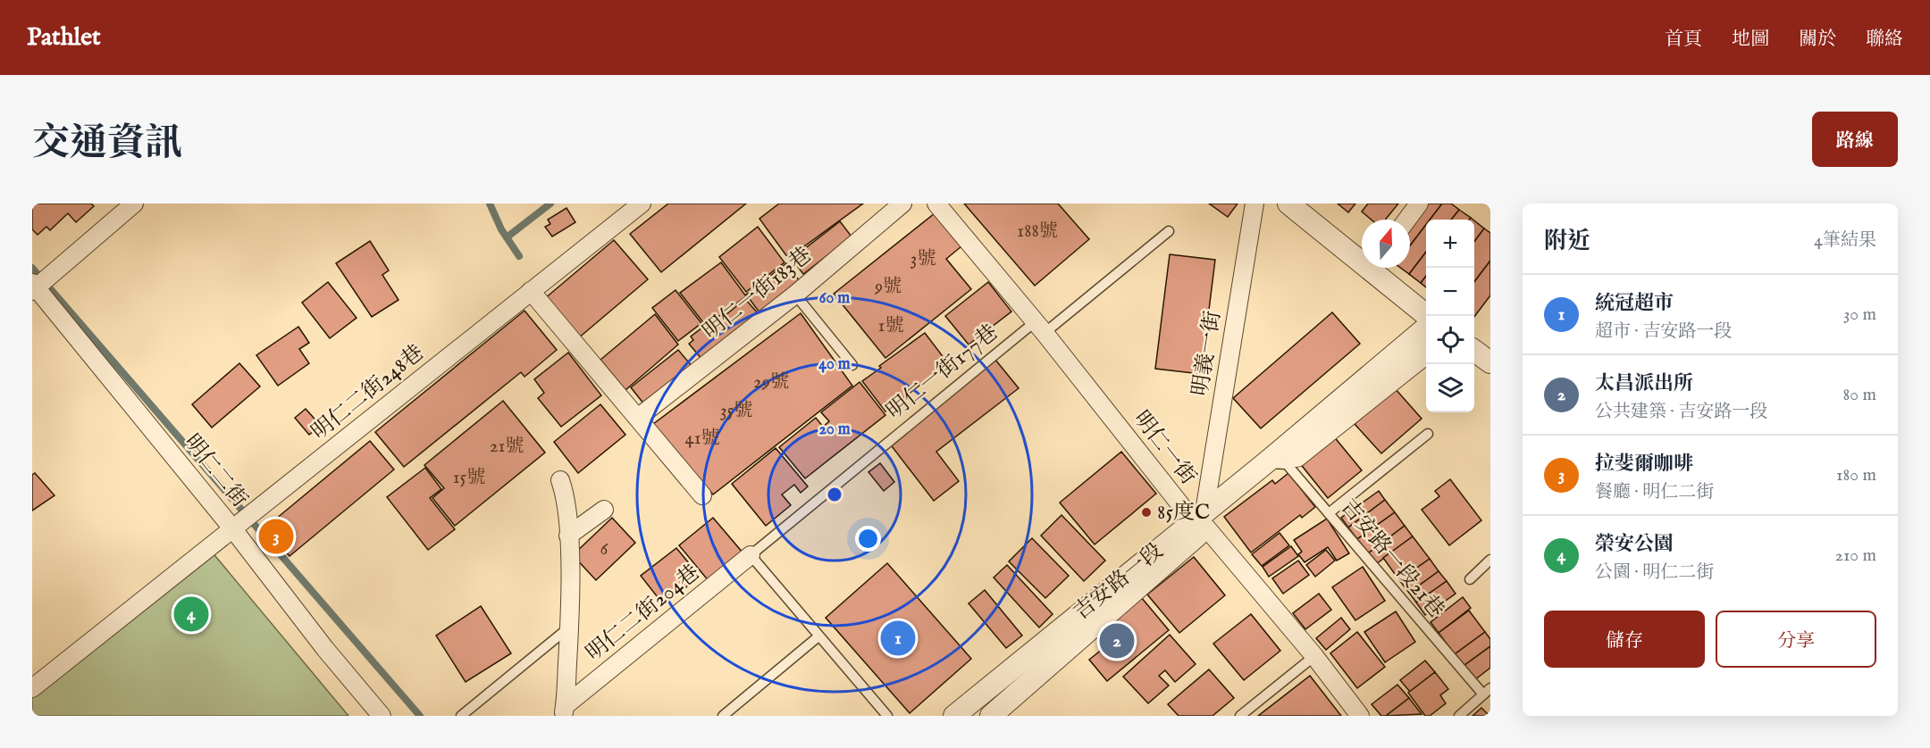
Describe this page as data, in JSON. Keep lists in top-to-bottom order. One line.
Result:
{"streets":{"street":["明仁一街183巷","明義一街","明仁二街248巷","明仁一街","明仁二街","吉安路一段","明仁二街204巷"],"lane":["明仁一街177巷","吉安路一段21巷"]},"crossings":[["明義一街","明仁一街"],["明義一街","吉安路一段"],["明仁一街177巷","明仁一街"],["明仁一街177巷","明仁二街204巷"],["明仁二街248巷","明仁二街"],["明仁一街","吉安路一段"],["吉安路一段21巷","吉安路一段"]],"places":["85度C"],"house_numbers":["188號","3號","9號","1號","29號","35號","41號","21號","15號","6"],"north":"top","page":{"header":"Pathlet","nav":["首頁","地圖","關於","聯絡"],"title":"交通資訊","buttons":["路線",["儲存","分享"]],"heading":["附近","4筆結果"],"map_buttons":["+","−"],"list":[{"mark":"1","name":"統冠超市","note":"超市 · 吉安路一段","value":"30 m"},{"mark":"2","name":"太昌派出所","note":"公共建築 · 吉安路一段","value":"80 m"},{"mark":"3","name":"拉斐爾咖啡","note":"餐廳 · 明仁二街","value":"180 m"},{"mark":"4","name":"榮安公園","note":"公園 · 明仁二街","value":"210 m"}],"pins":["3","4","1","2"]},"rings":["60 m","40 m","20 m"]}
